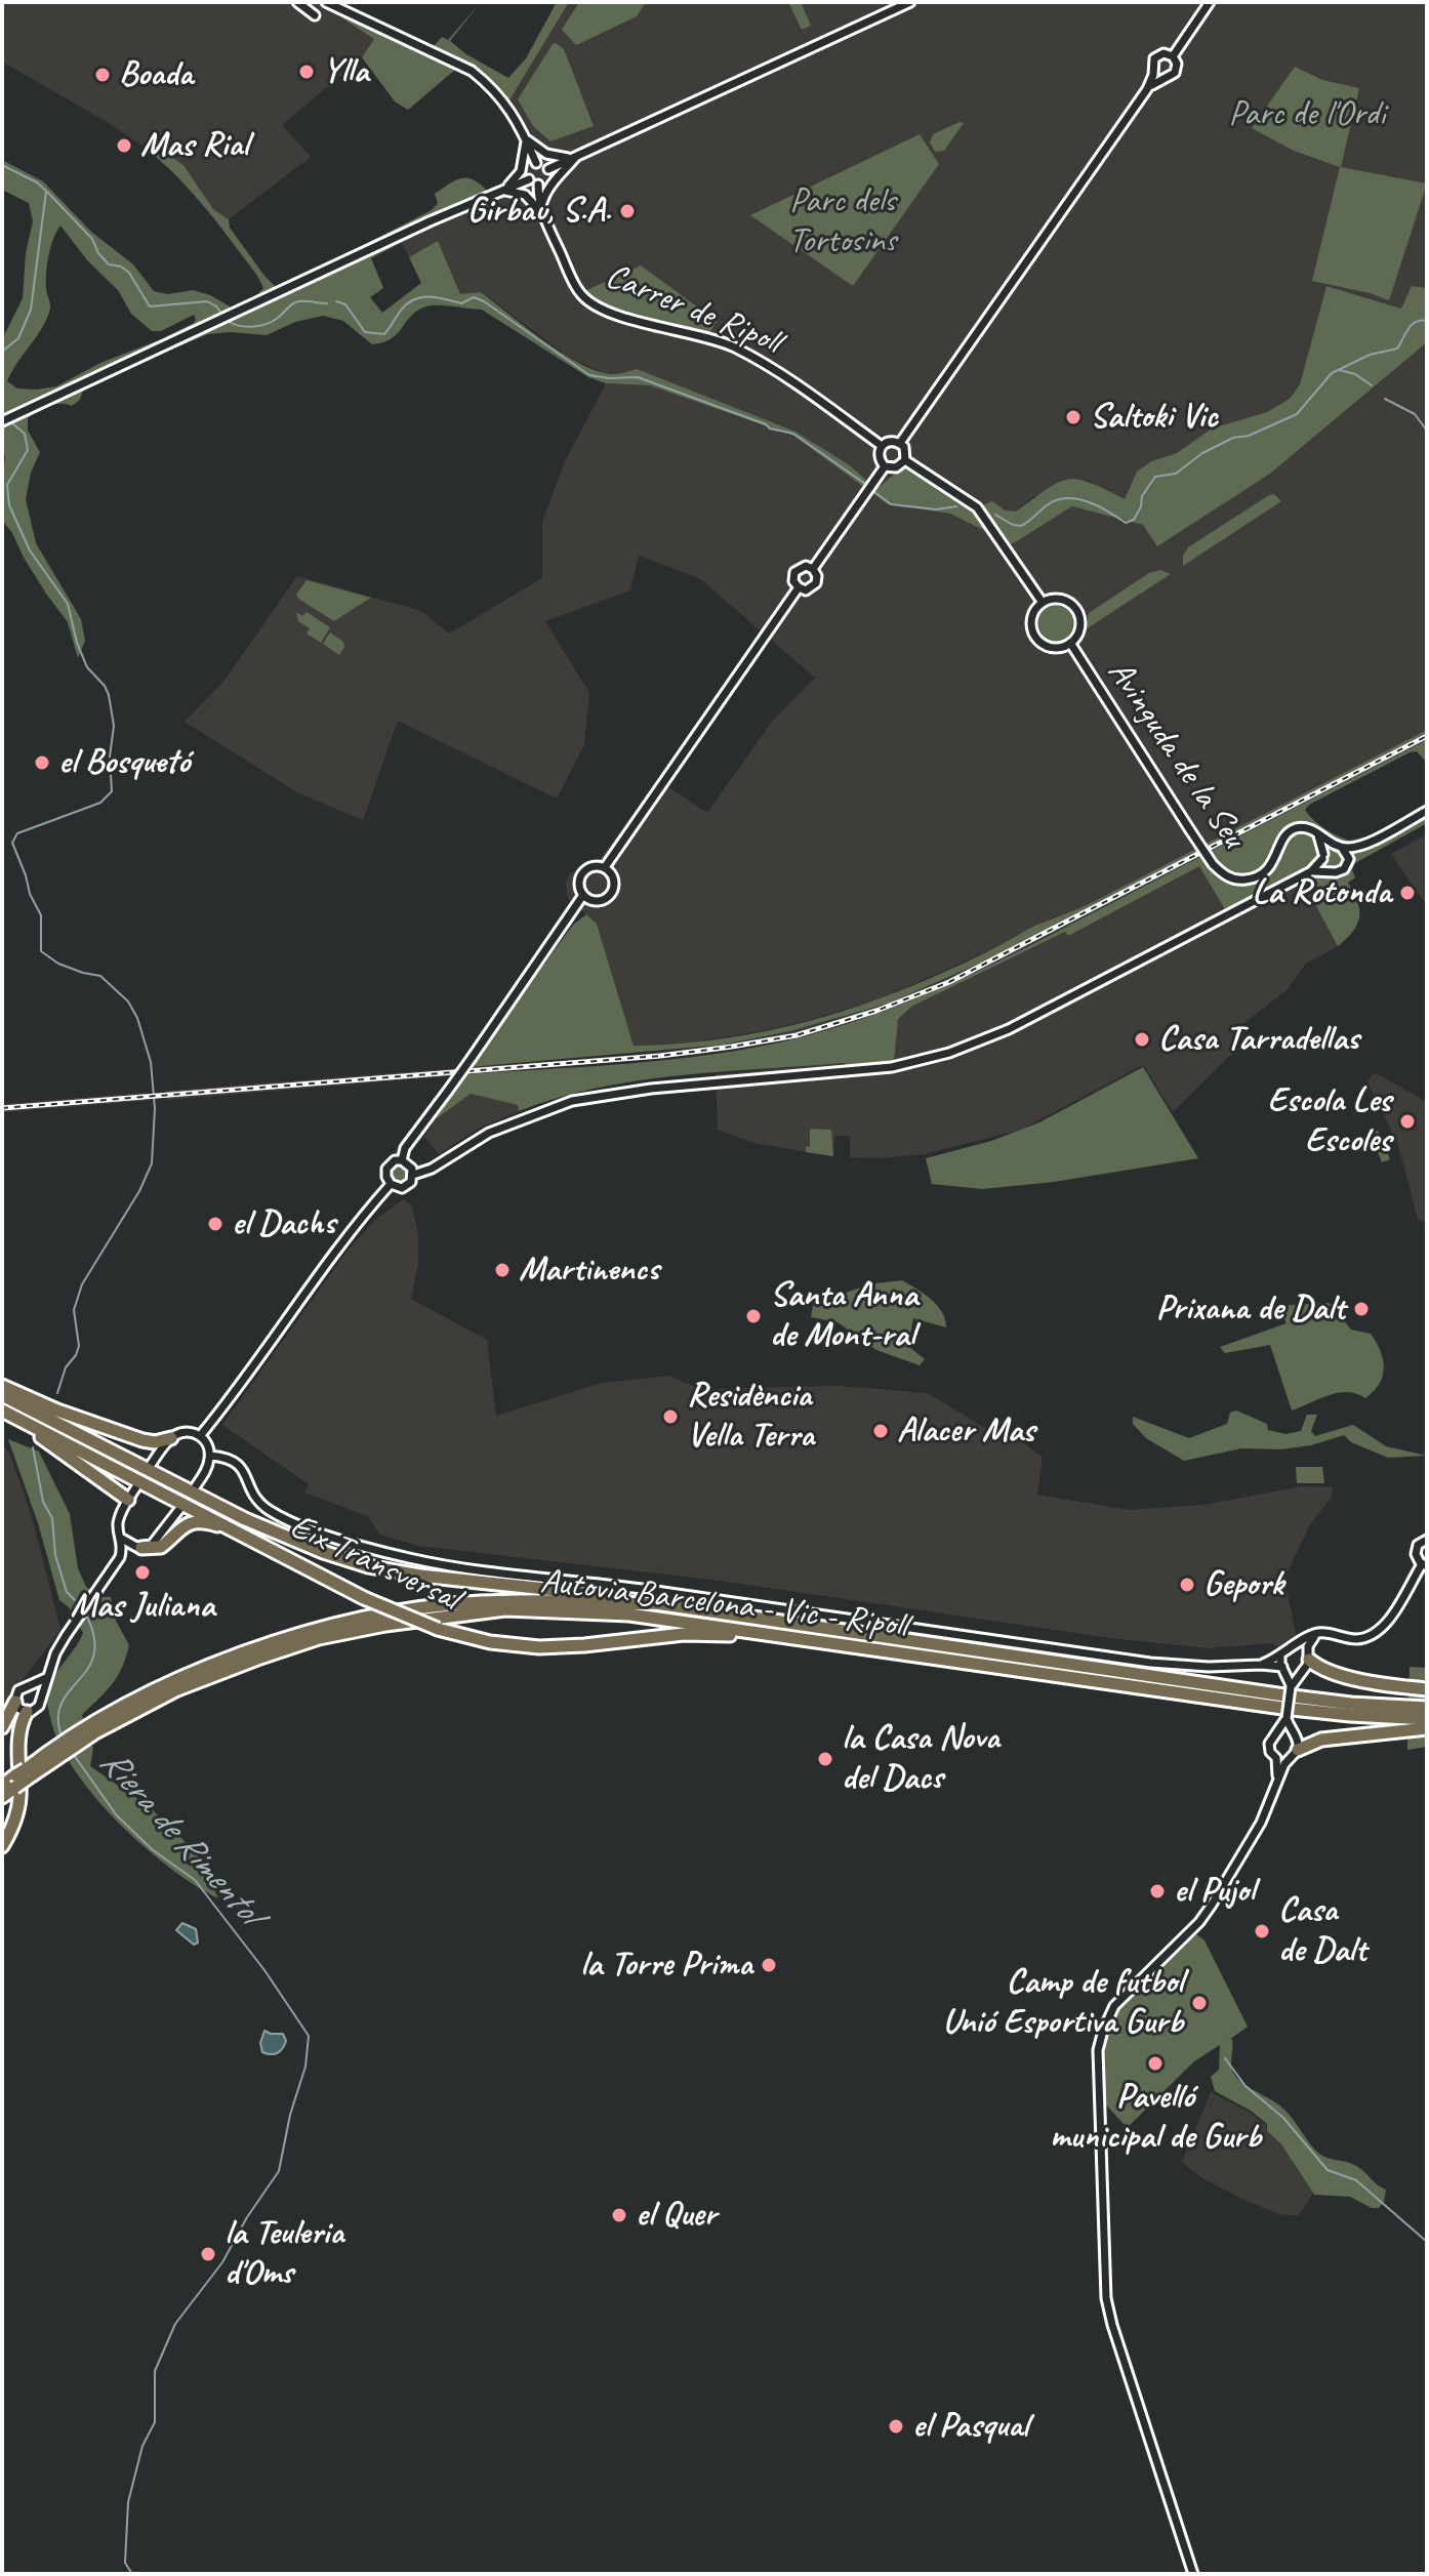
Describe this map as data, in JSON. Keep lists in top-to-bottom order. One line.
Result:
{"streets":{"highway":["Eix Transversal","Autovia Barcelona - Vic - Ripoll"],"street":["Carrer de Ripoll","Avinguda de la Seu"]},"crossings":[["Eix Transversal","Autovia Barcelona - Vic - Ripoll"]],"water":["Riera de Rimentol"],"parks":["Parc de l'Ordi","Parc dels Tortosins"],"places":["Ylla","Boada","Mas Rial","Girbau, S.A.","Saltoki Vic","el Bosquetó","La Rotonda","Casa Tarradellas","Escola Les Escoles","el Dachs","Martinencs","Prixana de Dalt","Santa Anna de Mont-ral","Residència Vella Terra","Alacer Mas","Mas Juliana","Gepork","la Casa Nova del Dacs","el Pujol","Casa de Dalt","la Torre Prima","Camp de futbol Unió Esportiva Gurb","Pavelló municipal de Gurb","el Quer","la Teuleria d'Oms","el Pasqual"]}
